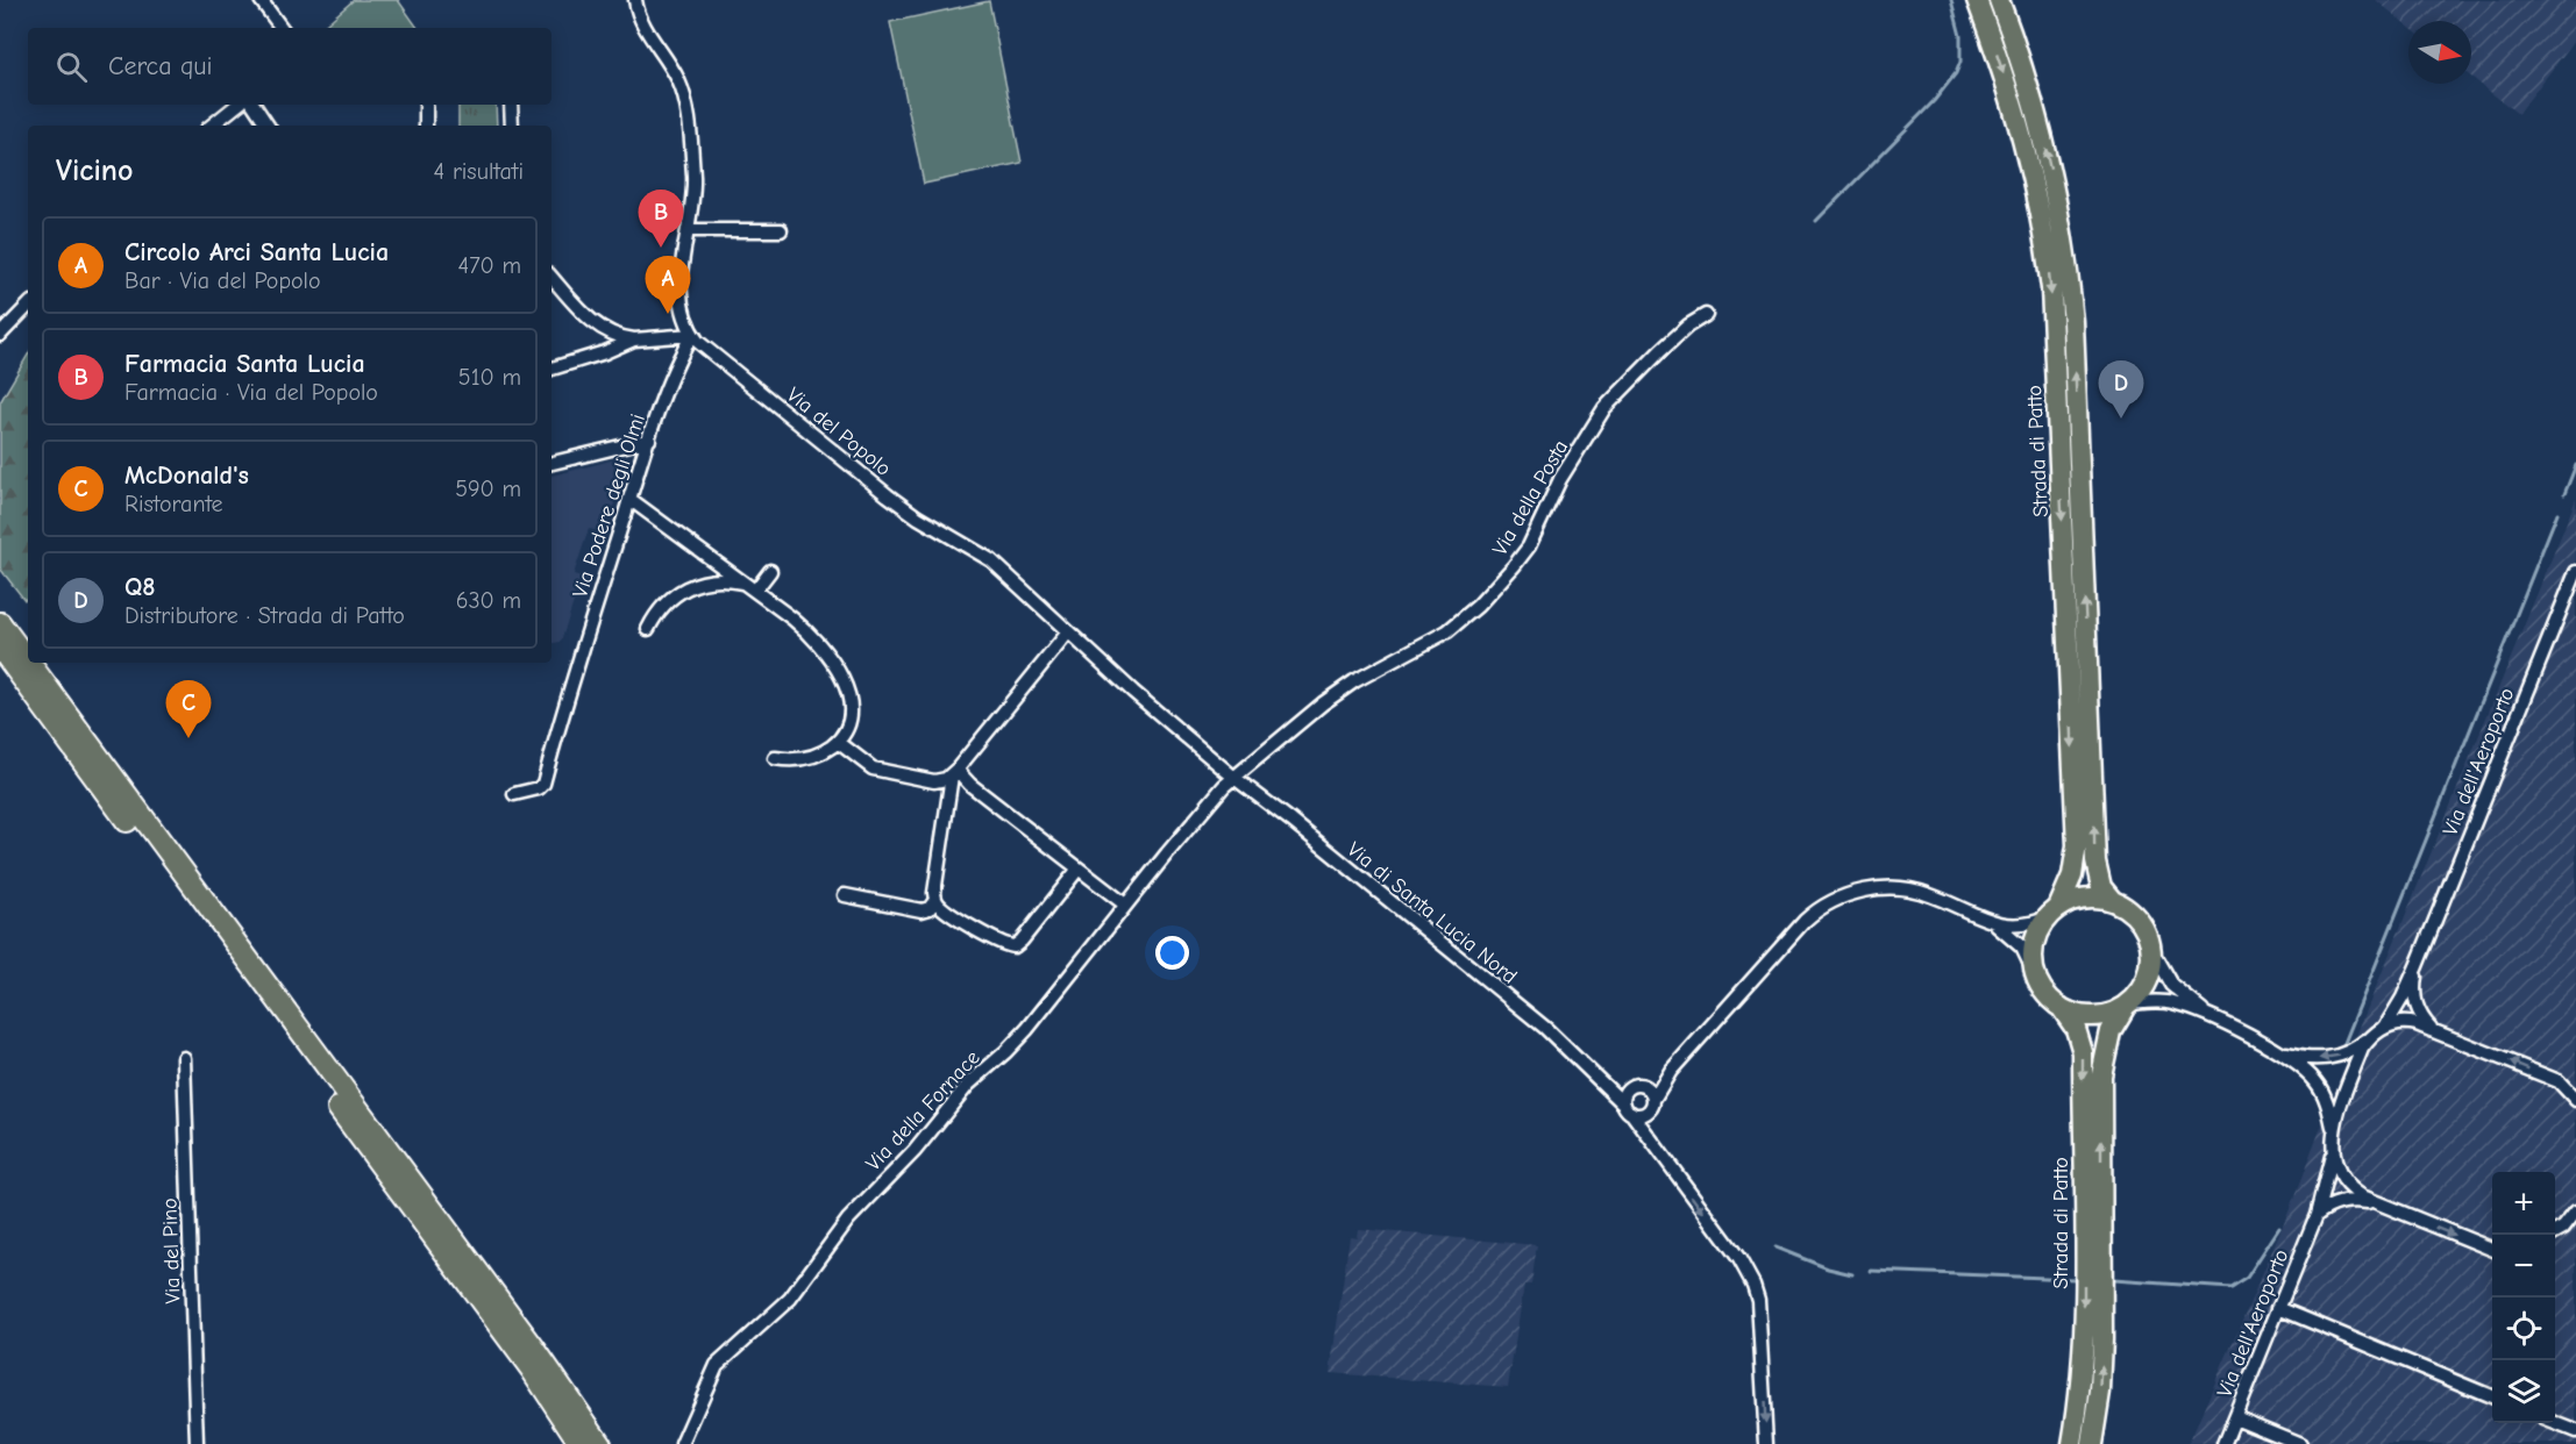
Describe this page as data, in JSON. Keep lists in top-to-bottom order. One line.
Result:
{"streets":{"main road":["Strada di Patto"],"street":["Via del Popolo","Via della Posta","Via Podere degli Olmi","Via dell'Aeroporto","Via di Santa Lucia Nord","Via della Fornace","Via del Pino"]},"crossings":[["Via del Popolo","Via della Posta"],["Via del Popolo","Via Podere degli Olmi"],["Via del Popolo","Via di Santa Lucia Nord"],["Via del Popolo","Via della Fornace"],["Via della Posta","Via di Santa Lucia Nord"],["Via della Posta","Via della Fornace"],["Via di Santa Lucia Nord","Via della Fornace"]],"one_way":["Via di Santa Lucia Nord"],"north":"right","page":{"search":"Cerca qui","heading":["Vicino","4 risultati"],"pins":["B","A","D","C"],"list":[{"mark":"A","name":"Circolo Arci Santa Lucia","note":"Bar · Via del Popolo","value":"470 m"},{"mark":"B","name":"Farmacia Santa Lucia","note":"Farmacia · Via del Popolo","value":"510 m"},{"mark":"C","name":"McDonald's","note":"Ristorante","value":"590 m"},{"mark":"D","name":"Q8","note":"Distributore · Strada di Patto","value":"630 m"}],"map_buttons":["+","−"]}}
